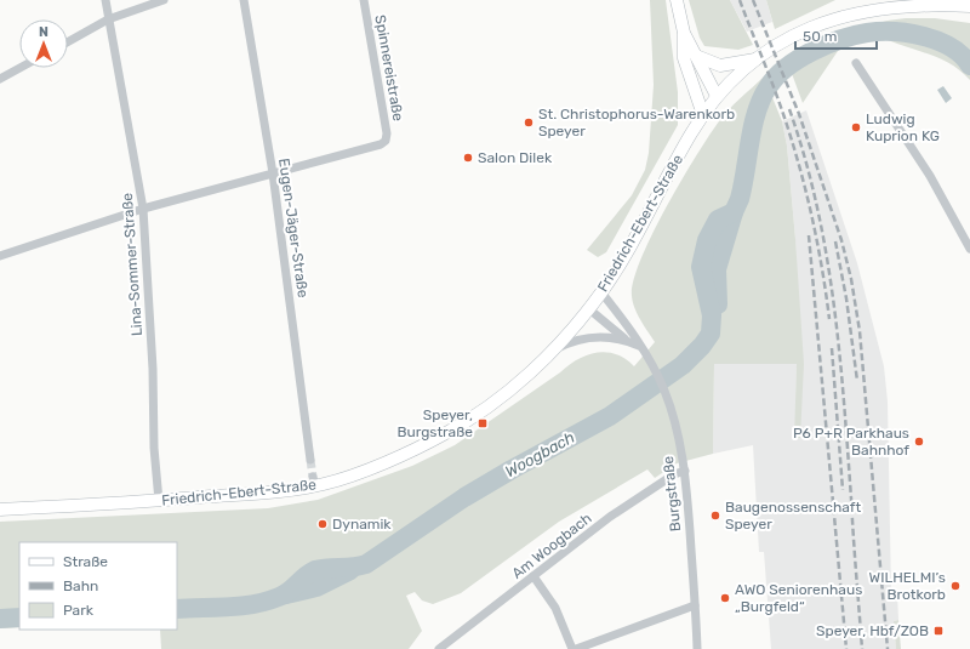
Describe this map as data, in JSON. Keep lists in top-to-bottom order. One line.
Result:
{"streets":{"main road":["Friedrich-Ebert-Straße"],"street":["Spinnereistraße","Eugen-Jäger-Straße","Lina-Sommer-Straße","Burgstraße","Am Woogbach"]},"crossings":[["Spinnereistraße","Eugen-Jäger-Straße"],["Friedrich-Ebert-Straße","Lina-Sommer-Straße"],["Friedrich-Ebert-Straße","Burgstraße"],["Burgstraße","Am Woogbach"]],"water":["Woogbach"],"places":{"other":["St. Christophorus-Warenkorb Speyer","Ludwig Kuprion KG","Salon Dilek","P6 P+R Parkhaus Bahnhof","Baugenossenschaft Speyer","Dynamik","WILHELMI’s Brotkorb","AWO Seniorenhaus „Burgfeld“"],"transit":["Speyer, Burgstraße","Speyer, Hbf/ZOB"]},"legend":["Straße","Bahn","Park"],"scale_bar":"50 m","north":"top"}
